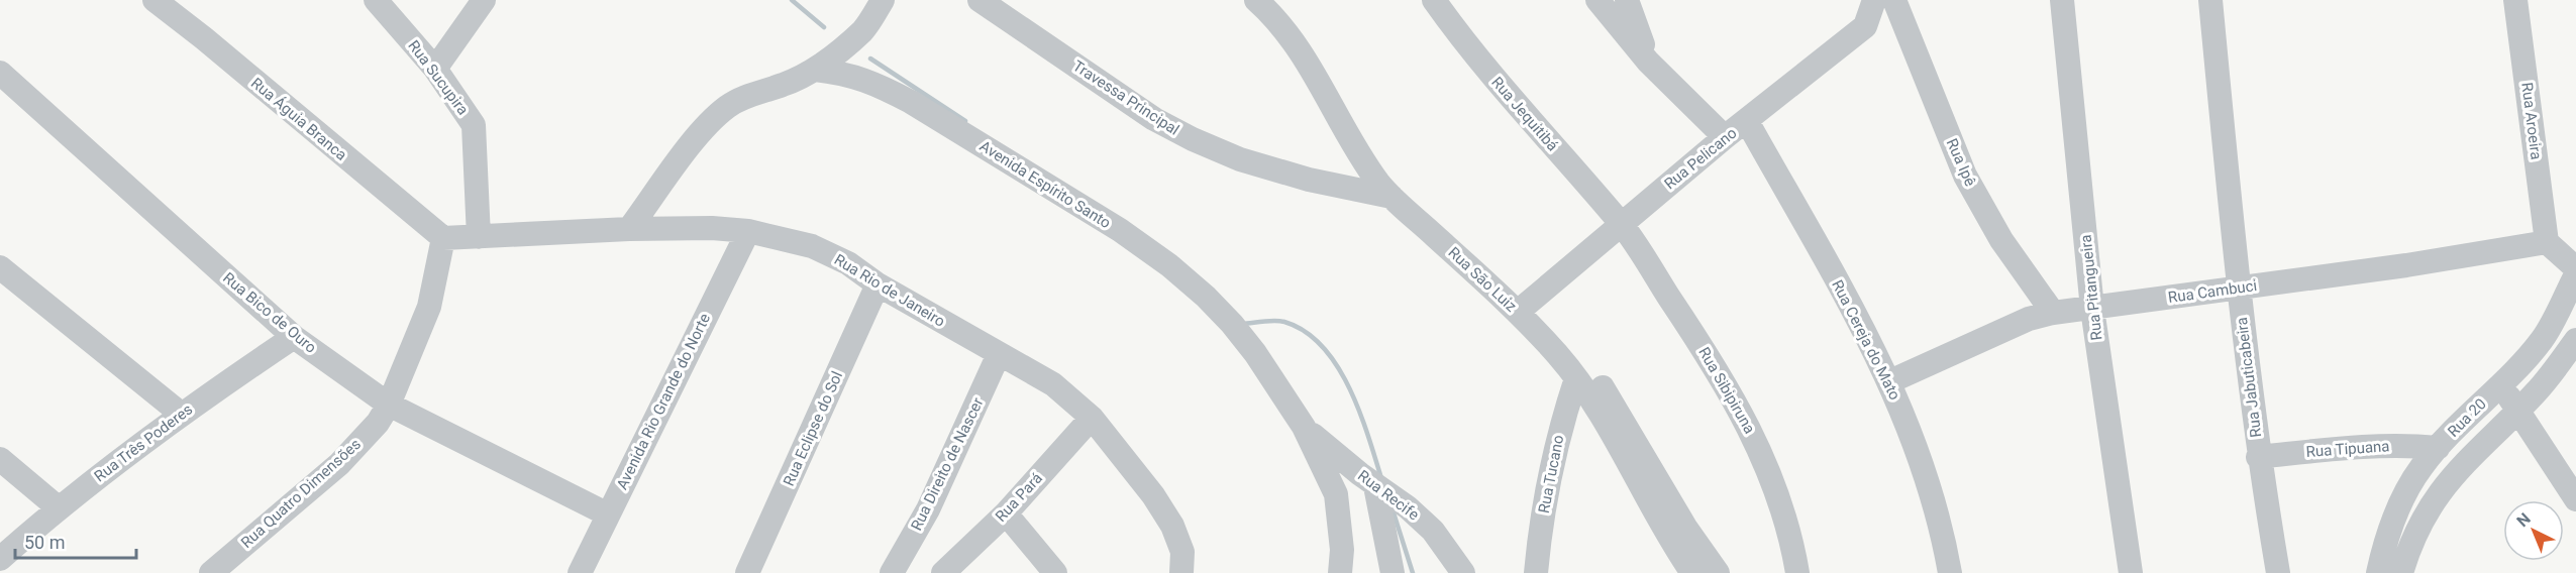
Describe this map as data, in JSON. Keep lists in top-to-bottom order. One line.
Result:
{"streets":{"street":["Rua Sucupira","Travessa Principal","Rua Jequitibá","Rua Águia Branca","Rua Aroeira","Rua Pelicano","Rua Ipê","Avenida Espírito Santo","Rua São Luiz","Rua Pitangueira","Rua Rio de Janeiro","Rua Cambuci","Rua Bico de Ouro","Rua Cereja do Mato","Rua Jabuticabeira","Rua Sibipiruna","Avenida Rio Grande do Norte","Rua 20","Rua Eclipse do Sol","Rua Três Poderes","Rua Tipuana","Rua Direito de Nascer","Rua Tucano","Rua Quatro Dimensões","Rua Recife","Rua Pará"]},"crossings":[["Rua Sucupira","Rua Rio de Janeiro"],["Travessa Principal","Rua São Luiz"],["Rua Jequitibá","Rua Pelicano"],["Rua Jequitibá","Rua Sibipiruna"],["Rua Águia Branca","Rua Rio de Janeiro"],["Rua Águia Branca","Rua Quatro Dimensões"],["Rua Aroeira","Rua Cambuci"],["Rua Pelicano","Rua São Luiz"],["Rua Pelicano","Rua Cereja do Mato"],["Rua Pelicano","Rua Sibipiruna"],["Rua Ipê","Rua Cambuci"],["Avenida Espírito Santo","Rua Recife"],["Rua São Luiz","Rua Tucano"],["Rua Pitangueira","Rua Cambuci"],["Rua Rio de Janeiro","Avenida Rio Grande do Norte"],["Rua Rio de Janeiro","Rua Eclipse do Sol"],["Rua Rio de Janeiro","Rua Direito de Nascer"],["Rua Rio de Janeiro","Rua Quatro Dimensões"],["Rua Rio de Janeiro","Rua Pará"],["Rua Cambuci","Rua Cereja do Mato"],["Rua Cambuci","Rua Jabuticabeira"],["Rua Bico de Ouro","Avenida Rio Grande do Norte"],["Rua Bico de Ouro","Rua Três Poderes"],["Rua Bico de Ouro","Rua Quatro Dimensões"],["Rua Jabuticabeira","Rua Tipuana"],["Rua 20","Rua Tipuana"]],"scale_bar":"50 m","north":"top left"}
